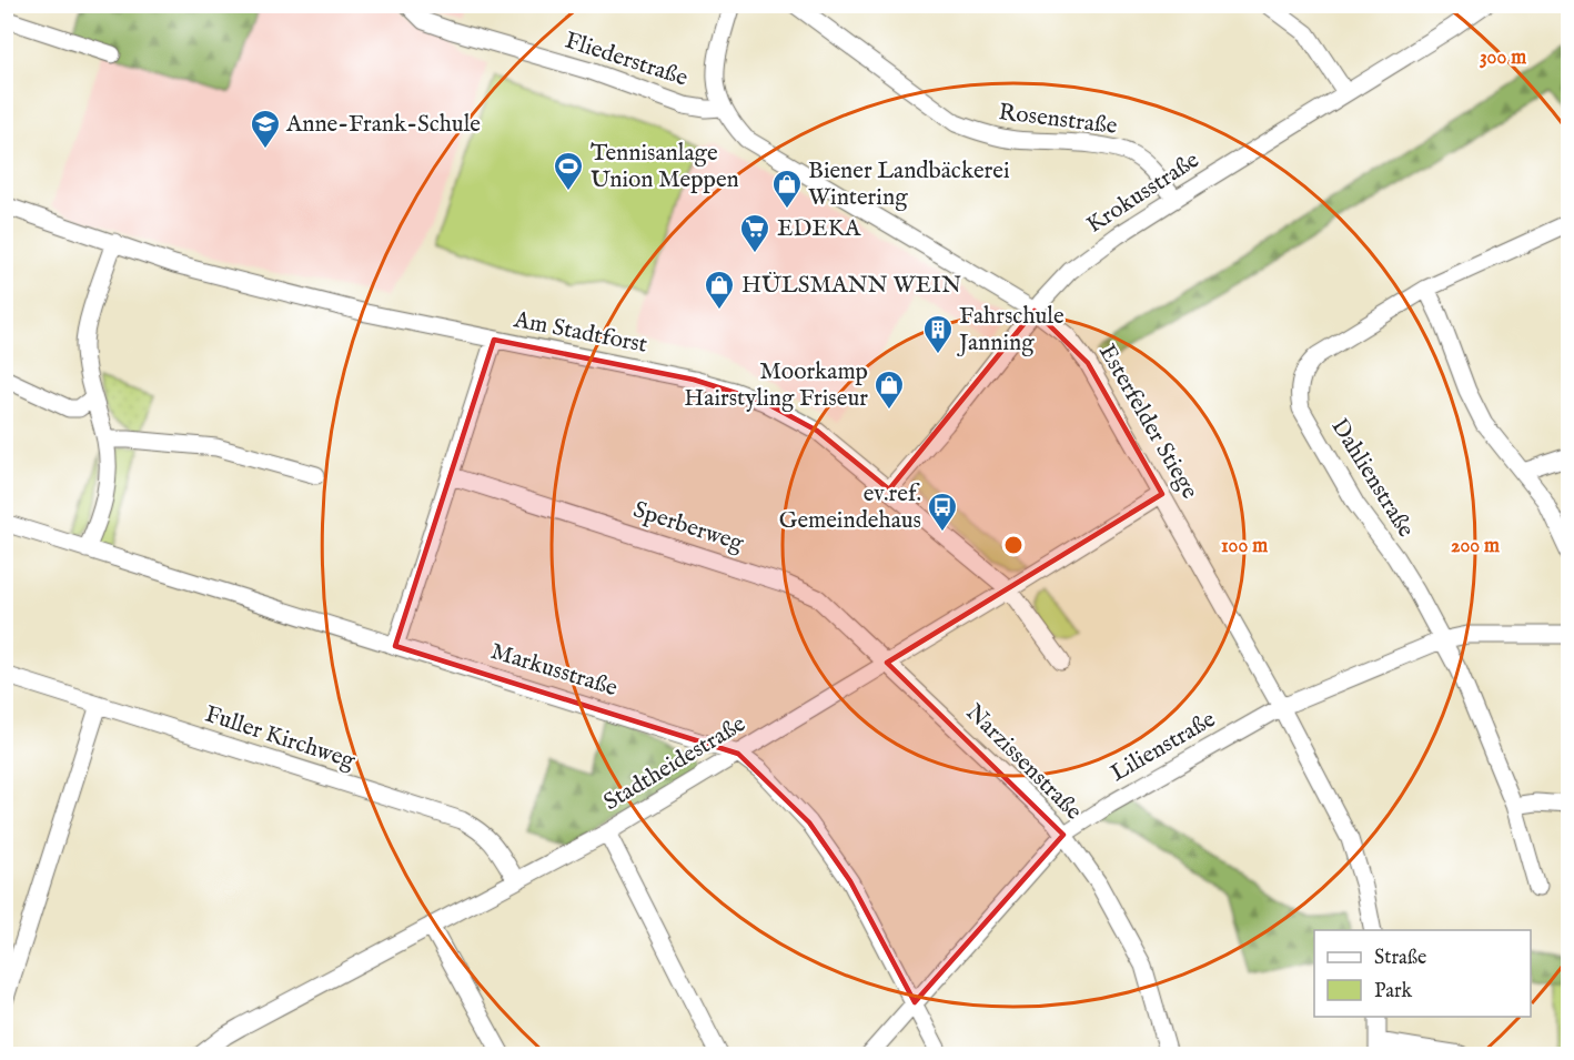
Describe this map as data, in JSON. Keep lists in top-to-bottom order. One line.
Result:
{"streets":{"street":["Fliederstraße","Rosenstraße","Krokusstraße","Am Stadtforst","Esterfelder Stiege","Dahlienstraße","Sperberweg","Markusstraße","Fuller Kirchweg","Lilienstraße","Narzissenstraße","Stadtheidestraße"]},"crossings":[["Fliederstraße","Esterfelder Stiege"],["Rosenstraße","Krokusstraße"],["Krokusstraße","Am Stadtforst"],["Krokusstraße","Esterfelder Stiege"],["Am Stadtforst","Stadtheidestraße"],["Esterfelder Stiege","Lilienstraße"],["Esterfelder Stiege","Stadtheidestraße"],["Dahlienstraße","Lilienstraße"],["Sperberweg","Narzissenstraße"],["Sperberweg","Stadtheidestraße"],["Markusstraße","Lilienstraße"],["Markusstraße","Stadtheidestraße"],["Fuller Kirchweg","Stadtheidestraße"],["Lilienstraße","Narzissenstraße"],["Narzissenstraße","Stadtheidestraße"]],"places":{"school or university":["Anne-Frank-Schule"],"sports":["Tennisanlage Union Meppen"],"shop":["Biener Landbäckerei Wintering","HÜLSMANN WEIN","Moorkamp Hairstyling Friseur"],"supermarket":["EDEKA"],"building":["Fahrschule Janning"],"bus stop":["ev.ref. Gemeindehaus"]},"legend":["Straße","Park"],"rings":["300 m","100 m","200 m"]}
